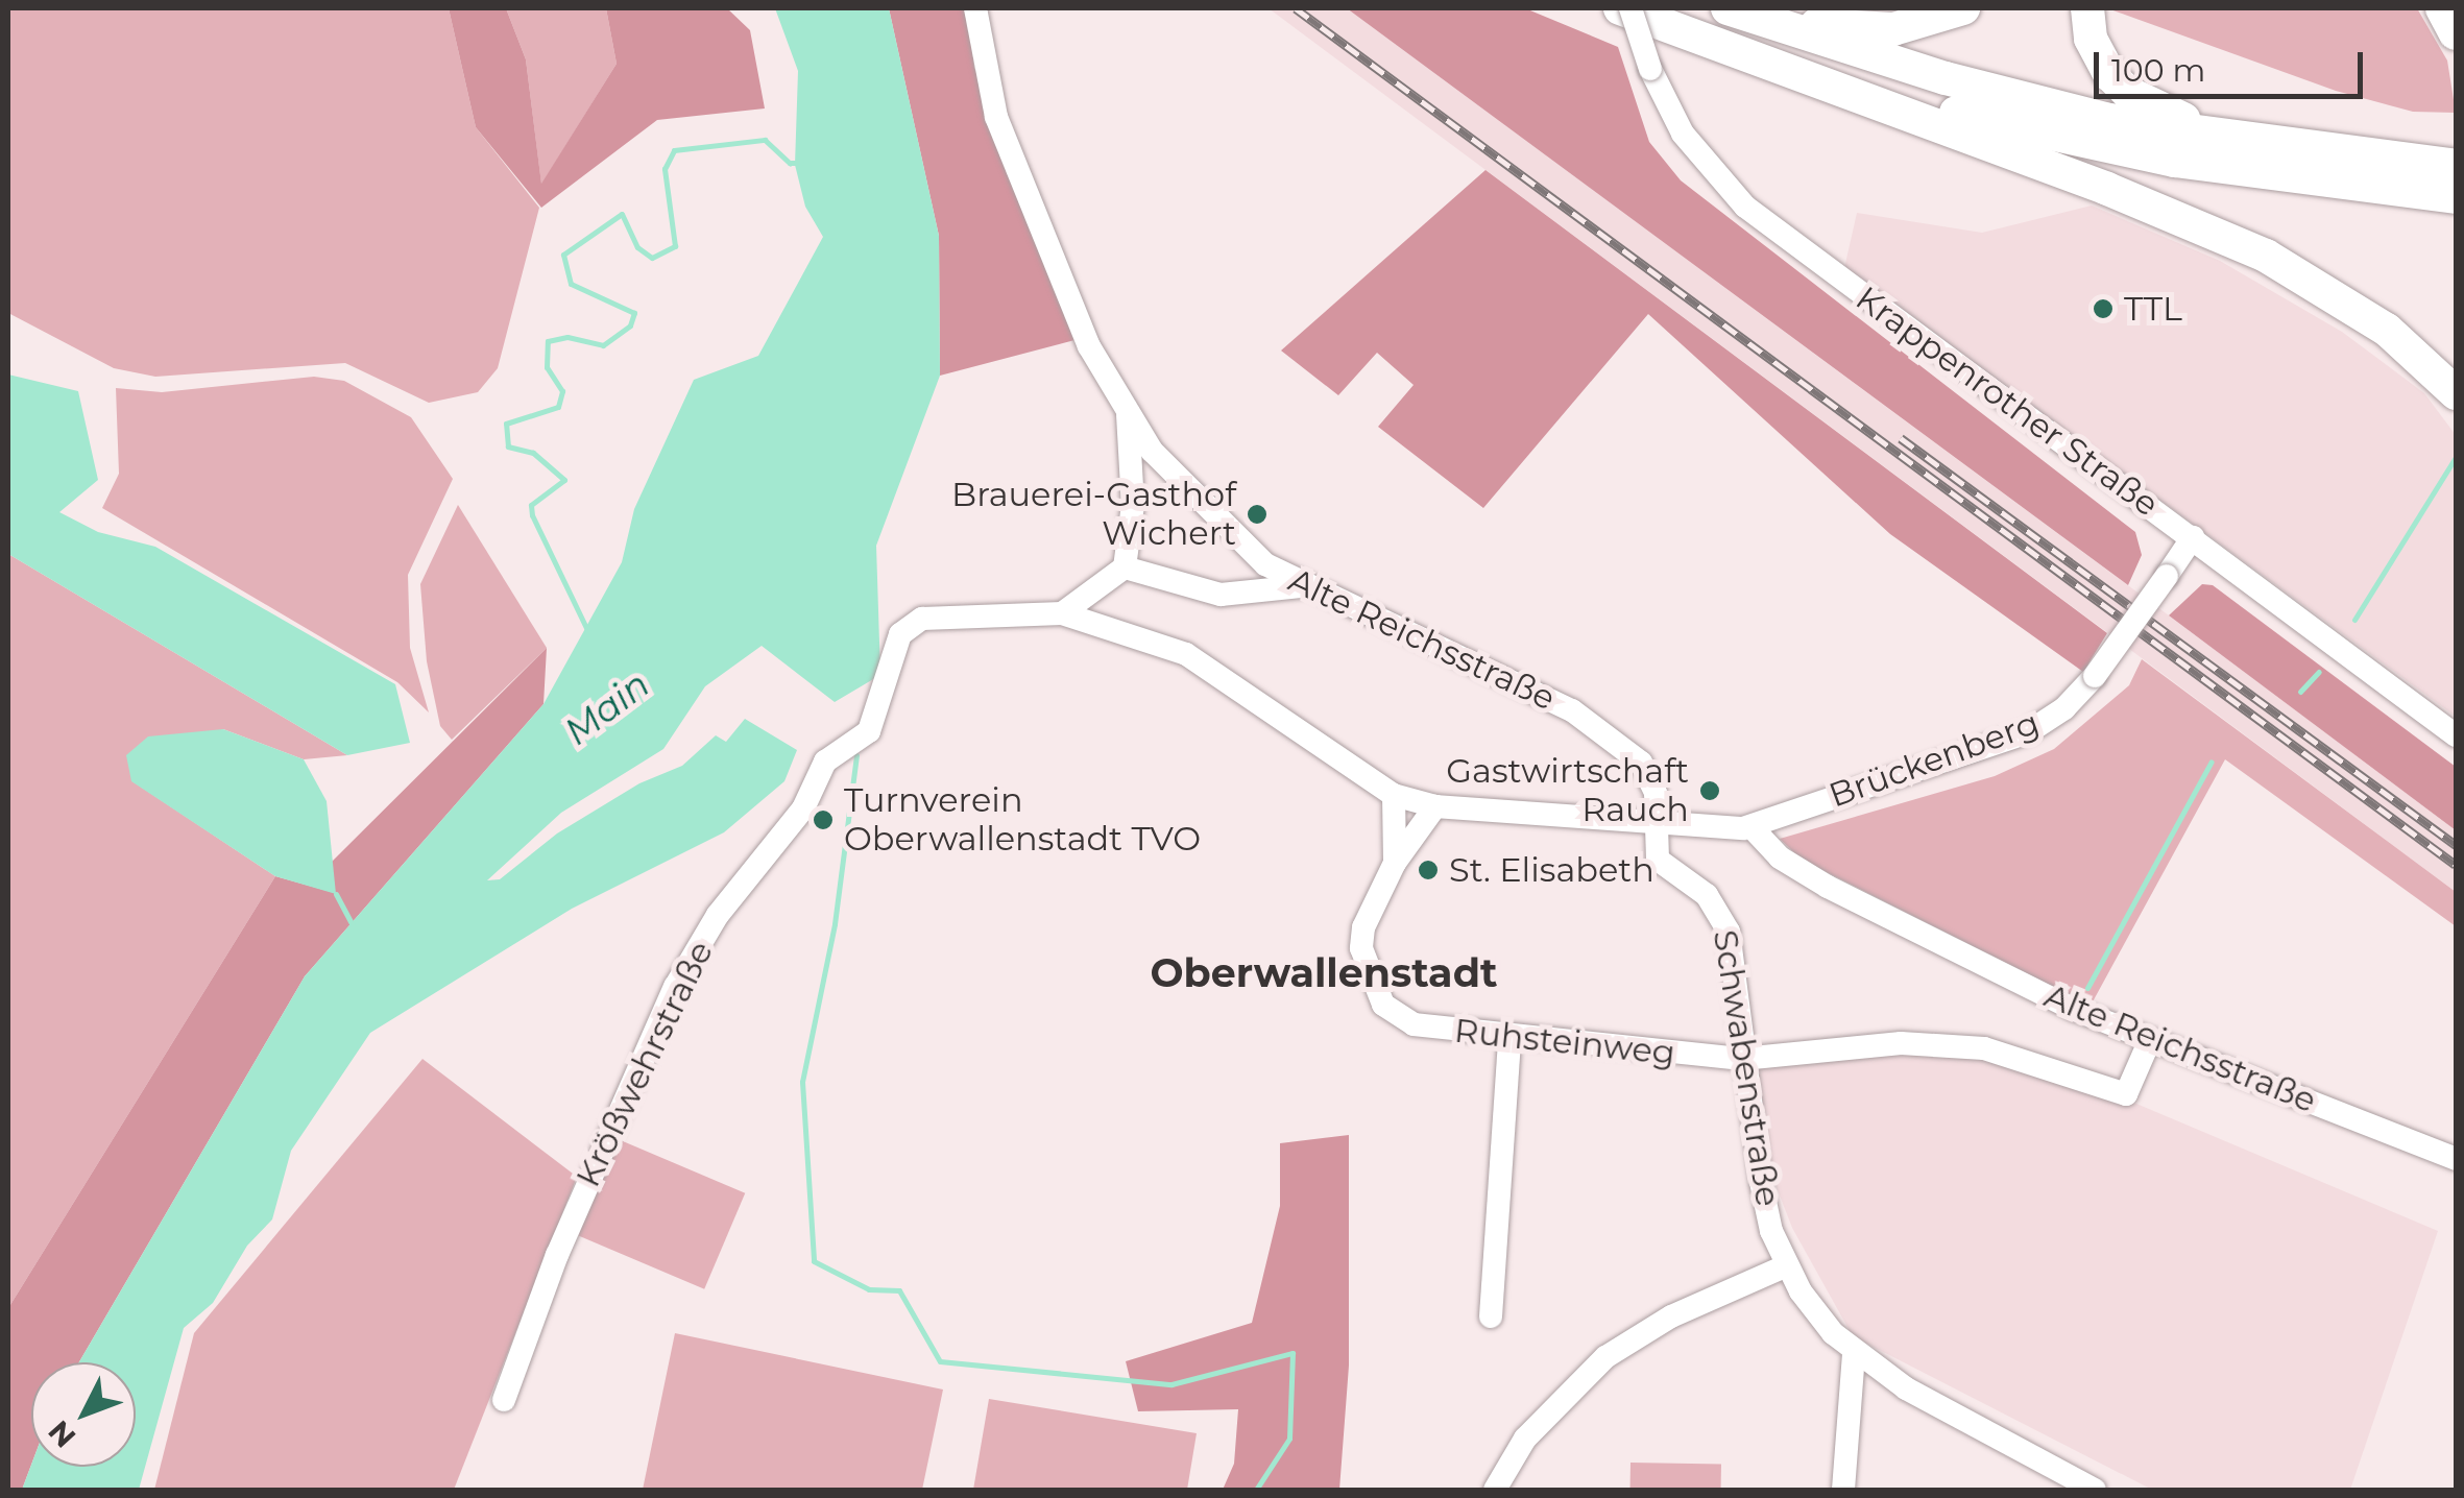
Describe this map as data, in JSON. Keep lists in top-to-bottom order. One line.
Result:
{"streets":{"street":["Krappenrother Straße","Alte Reichsstraße","Brückenberg","Ruhsteinweg","Krößwehrstraße","Schwabenstraße"]},"crossings":[["Krappenrother Straße","Brückenberg"],["Alte Reichsstraße","Brückenberg"],["Alte Reichsstraße","Ruhsteinweg"],["Alte Reichsstraße","Krößwehrstraße"],["Alte Reichsstraße","Schwabenstraße"],["Brückenberg","Krößwehrstraße"],["Brückenberg","Schwabenstraße"],["Ruhsteinweg","Schwabenstraße"],["Krößwehrstraße","Schwabenstraße"]],"districts":["Oberwallenstadt"],"water":["Main"],"places":["TTL","Brauerei-Gasthof Wichert","Gastwirtschaft Rauch","Turnverein Oberwallenstadt TVO","St. Elisabeth"],"scale_bar":"100 m","north":"bottom left"}
